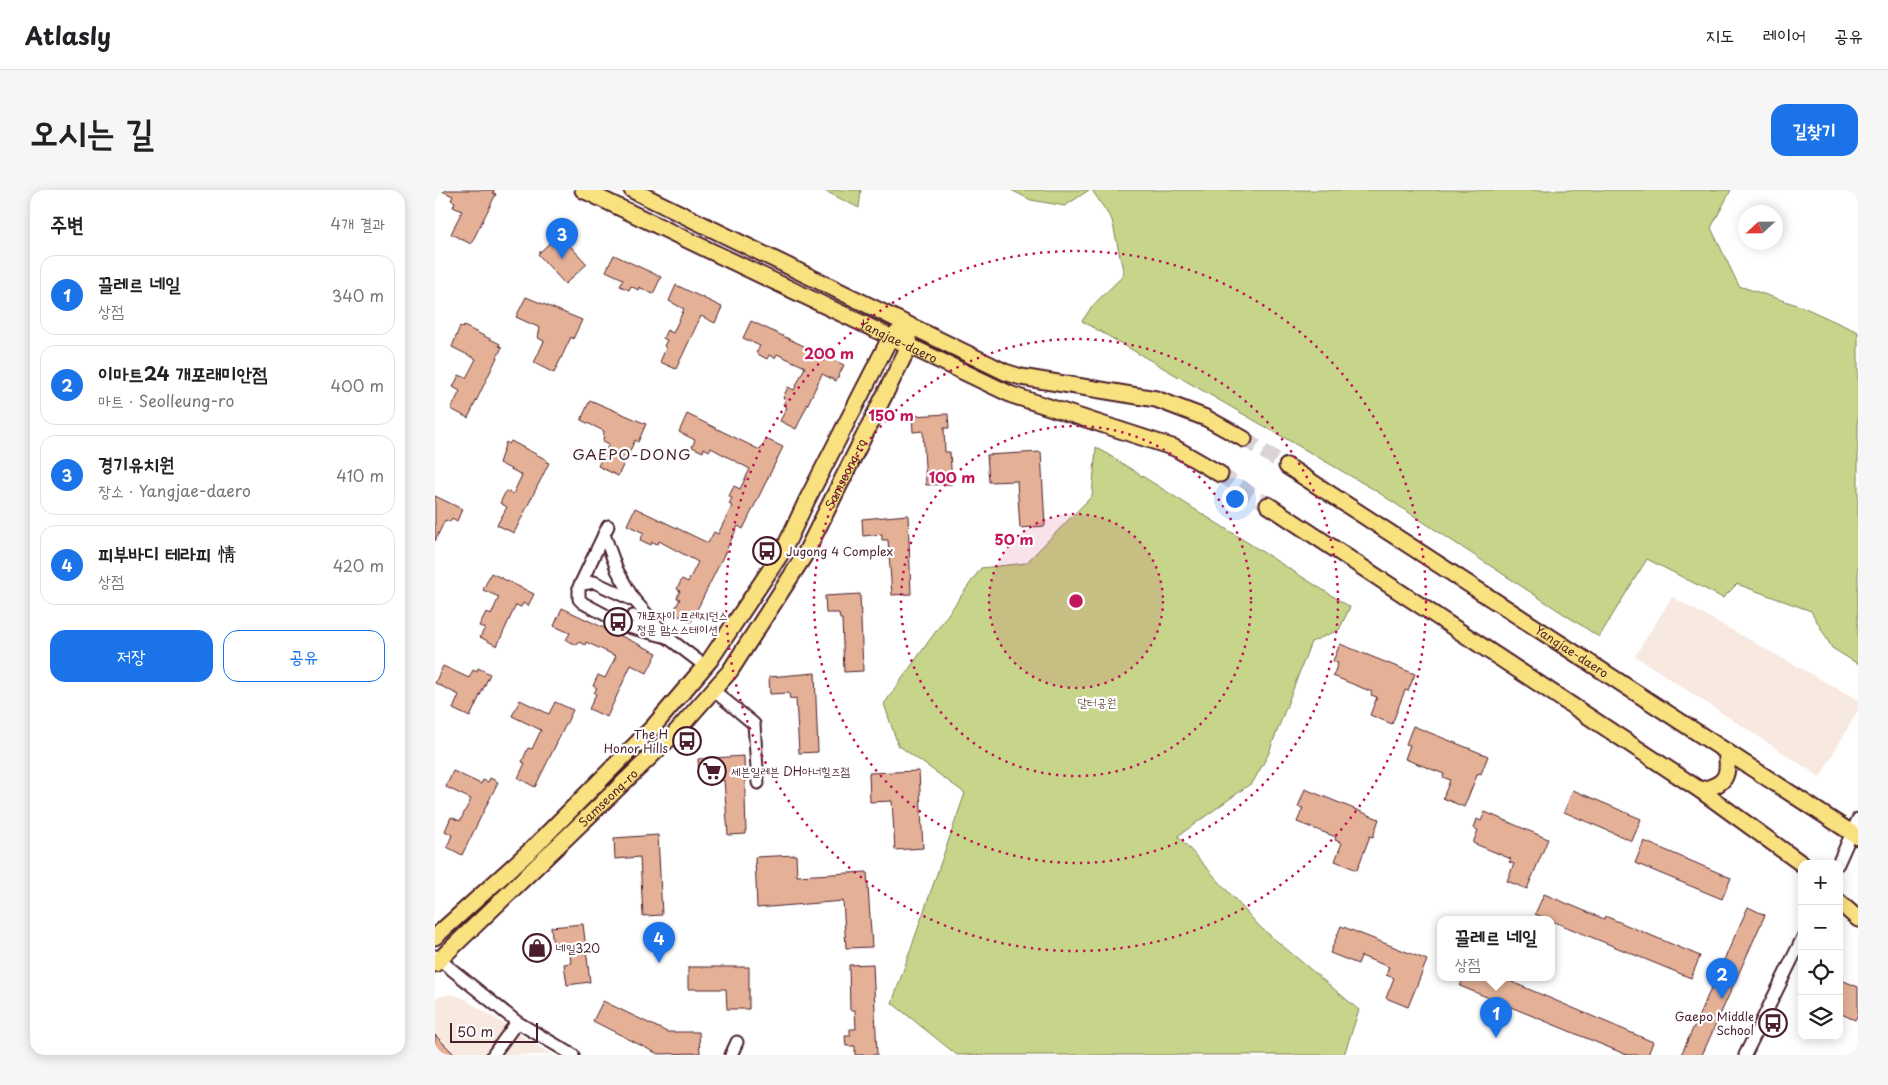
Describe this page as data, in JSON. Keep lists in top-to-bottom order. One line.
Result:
{"streets":{"main road":["Yangjae-daero","Samseong-ro"]},"crossings":[["Yangjae-daero","Samseong-ro"]],"districts":["GAEPO-DONG"],"parks":["달터공원"],"places":{"bus stop":["Jugong 4 Complex","개포자이 프레지던스 정문 맘스스테이션","The H Honor Hills","Gaepo Middle School"],"supermarket":["세븐일레븐 DH아너힐즈점"],"shop":["네일320"]},"scale_bar":"50 m","north":"left","page":{"header":"Atlasly","nav":["지도","레이어","공유"],"title":"오시는 길","buttons":["길찾기",["저장","공유"]],"heading":["주변","4개 결과"],"pins":["3","4","2","1"],"list":[{"mark":"1","name":"끌레르 네일","note":"상점","value":"340 m"},{"mark":"2","name":"이마트24 개포래미안점","note":"마트 · Seolleung-ro","value":"400 m"},{"mark":"3","name":"경기유치원","note":"장소 · Yangjae-daero","value":"410 m"},{"mark":"4","name":"피부바디 테라피 情","note":"상점","value":"420 m"}],"map_buttons":["+","−"],"popup":["끌레르 네일","상점"],"scale":"50 m"},"rings":["200 m","150 m","100 m","50 m"]}
